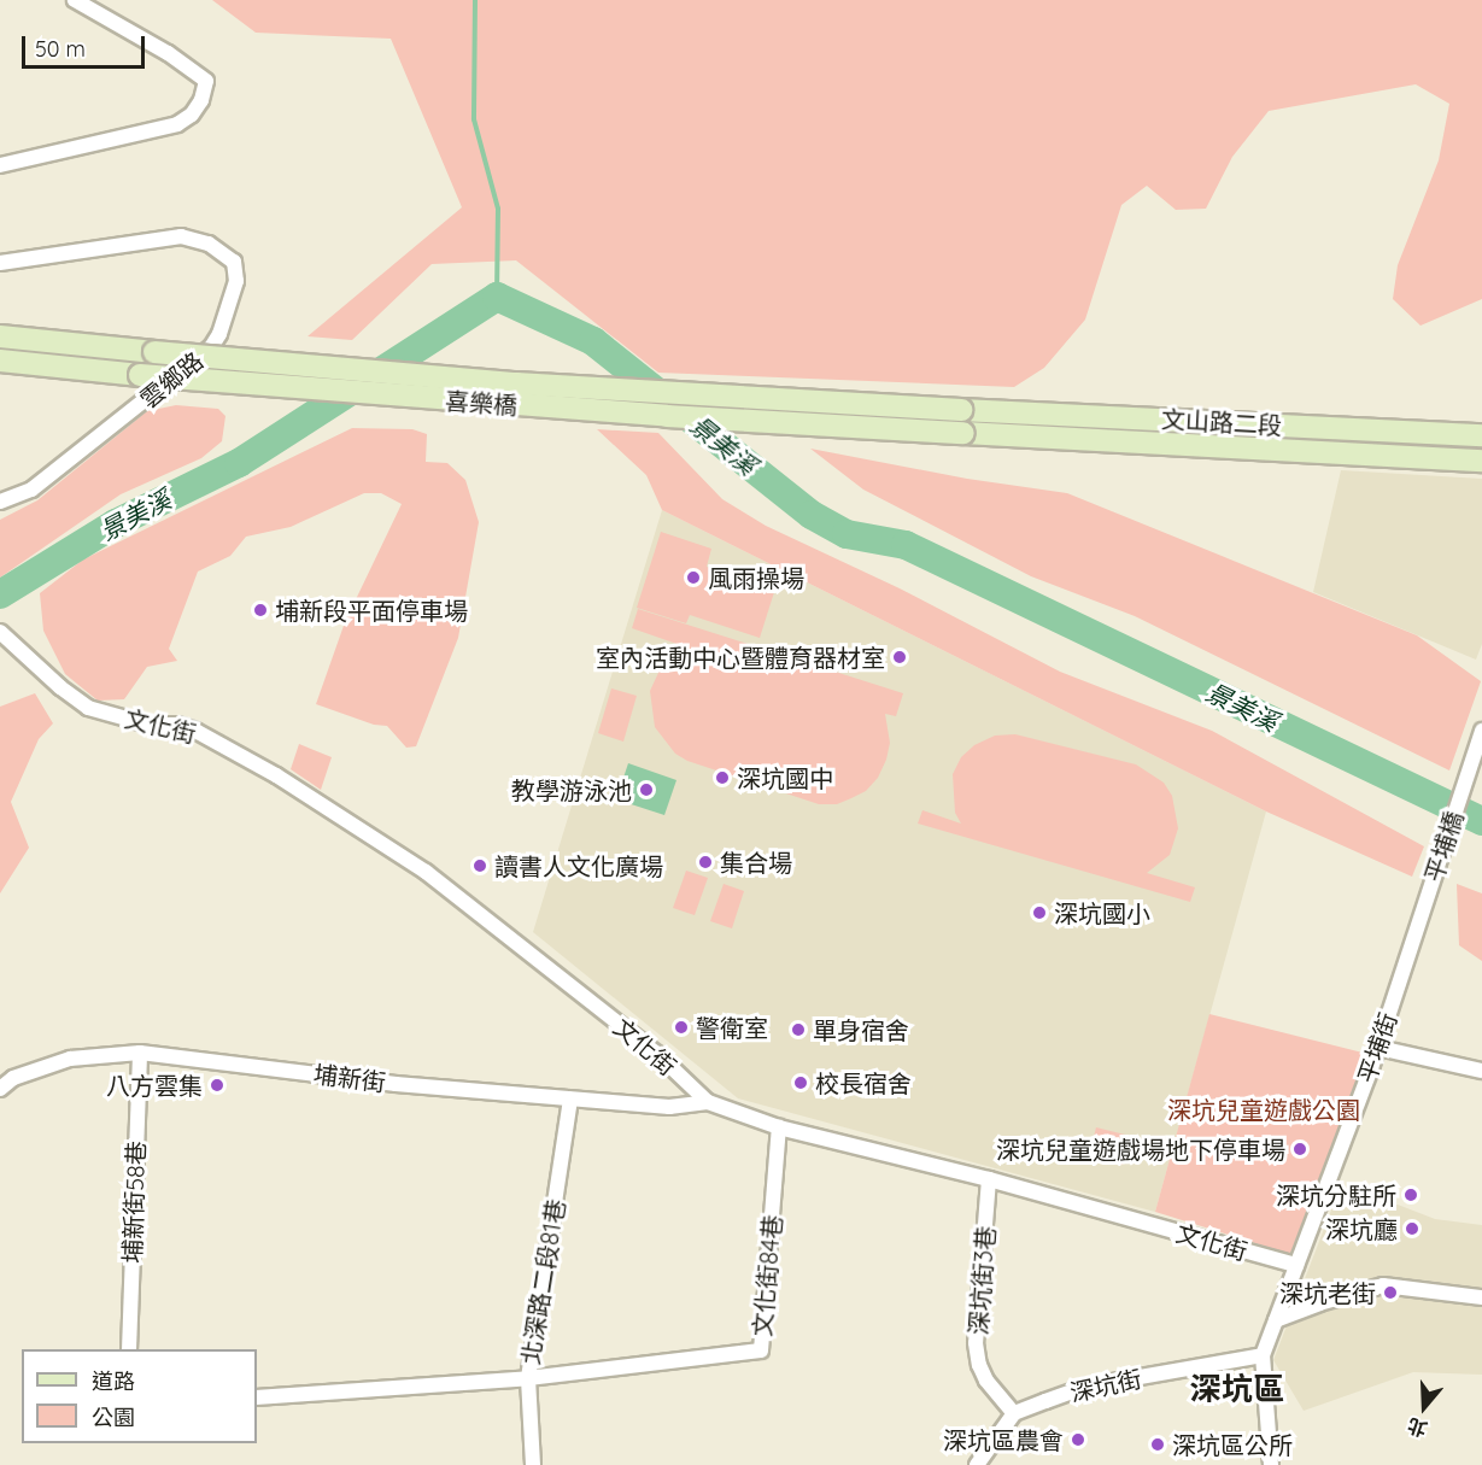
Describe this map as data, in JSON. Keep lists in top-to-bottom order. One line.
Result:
{"streets":{"main road":["喜樂橋","文山路二段"],"street":["雲鄉路","文化街","平埔橋","平埔街","埔新街","埔新街58巷","文化街84巷","深坑街3巷","北深路二段81巷","深坑街"]},"crossings":[["喜樂橋","文山路二段"],["文化街","平埔街"],["文化街","埔新街"],["文化街","文化街84巷"],["文化街","深坑街3巷"],["平埔橋","平埔街"],["平埔街","深坑街"],["埔新街","埔新街58巷"],["埔新街","北深路二段81巷"],["文化街84巷","北深路二段81巷"],["深坑街3巷","深坑街"]],"districts":["深坑區"],"water":["景美溪"],"parks":["深坑兒童遊戲公園"],"places":["風雨操場","埔新段平面停車場","室內活動中心暨體育器材室","深坑國中","教學游泳池","集合場","讀書人文化廣場","深坑國小","警衛室","單身宿舍","校長宿舍","八方雲集","深坑兒童遊戲場地下停車場","深坑分駐所","深坑廳","深坑老街","深坑區農會","深坑區公所"],"legend":["道路","公園"],"scale_bar":"50 m","north":"bottom"}
